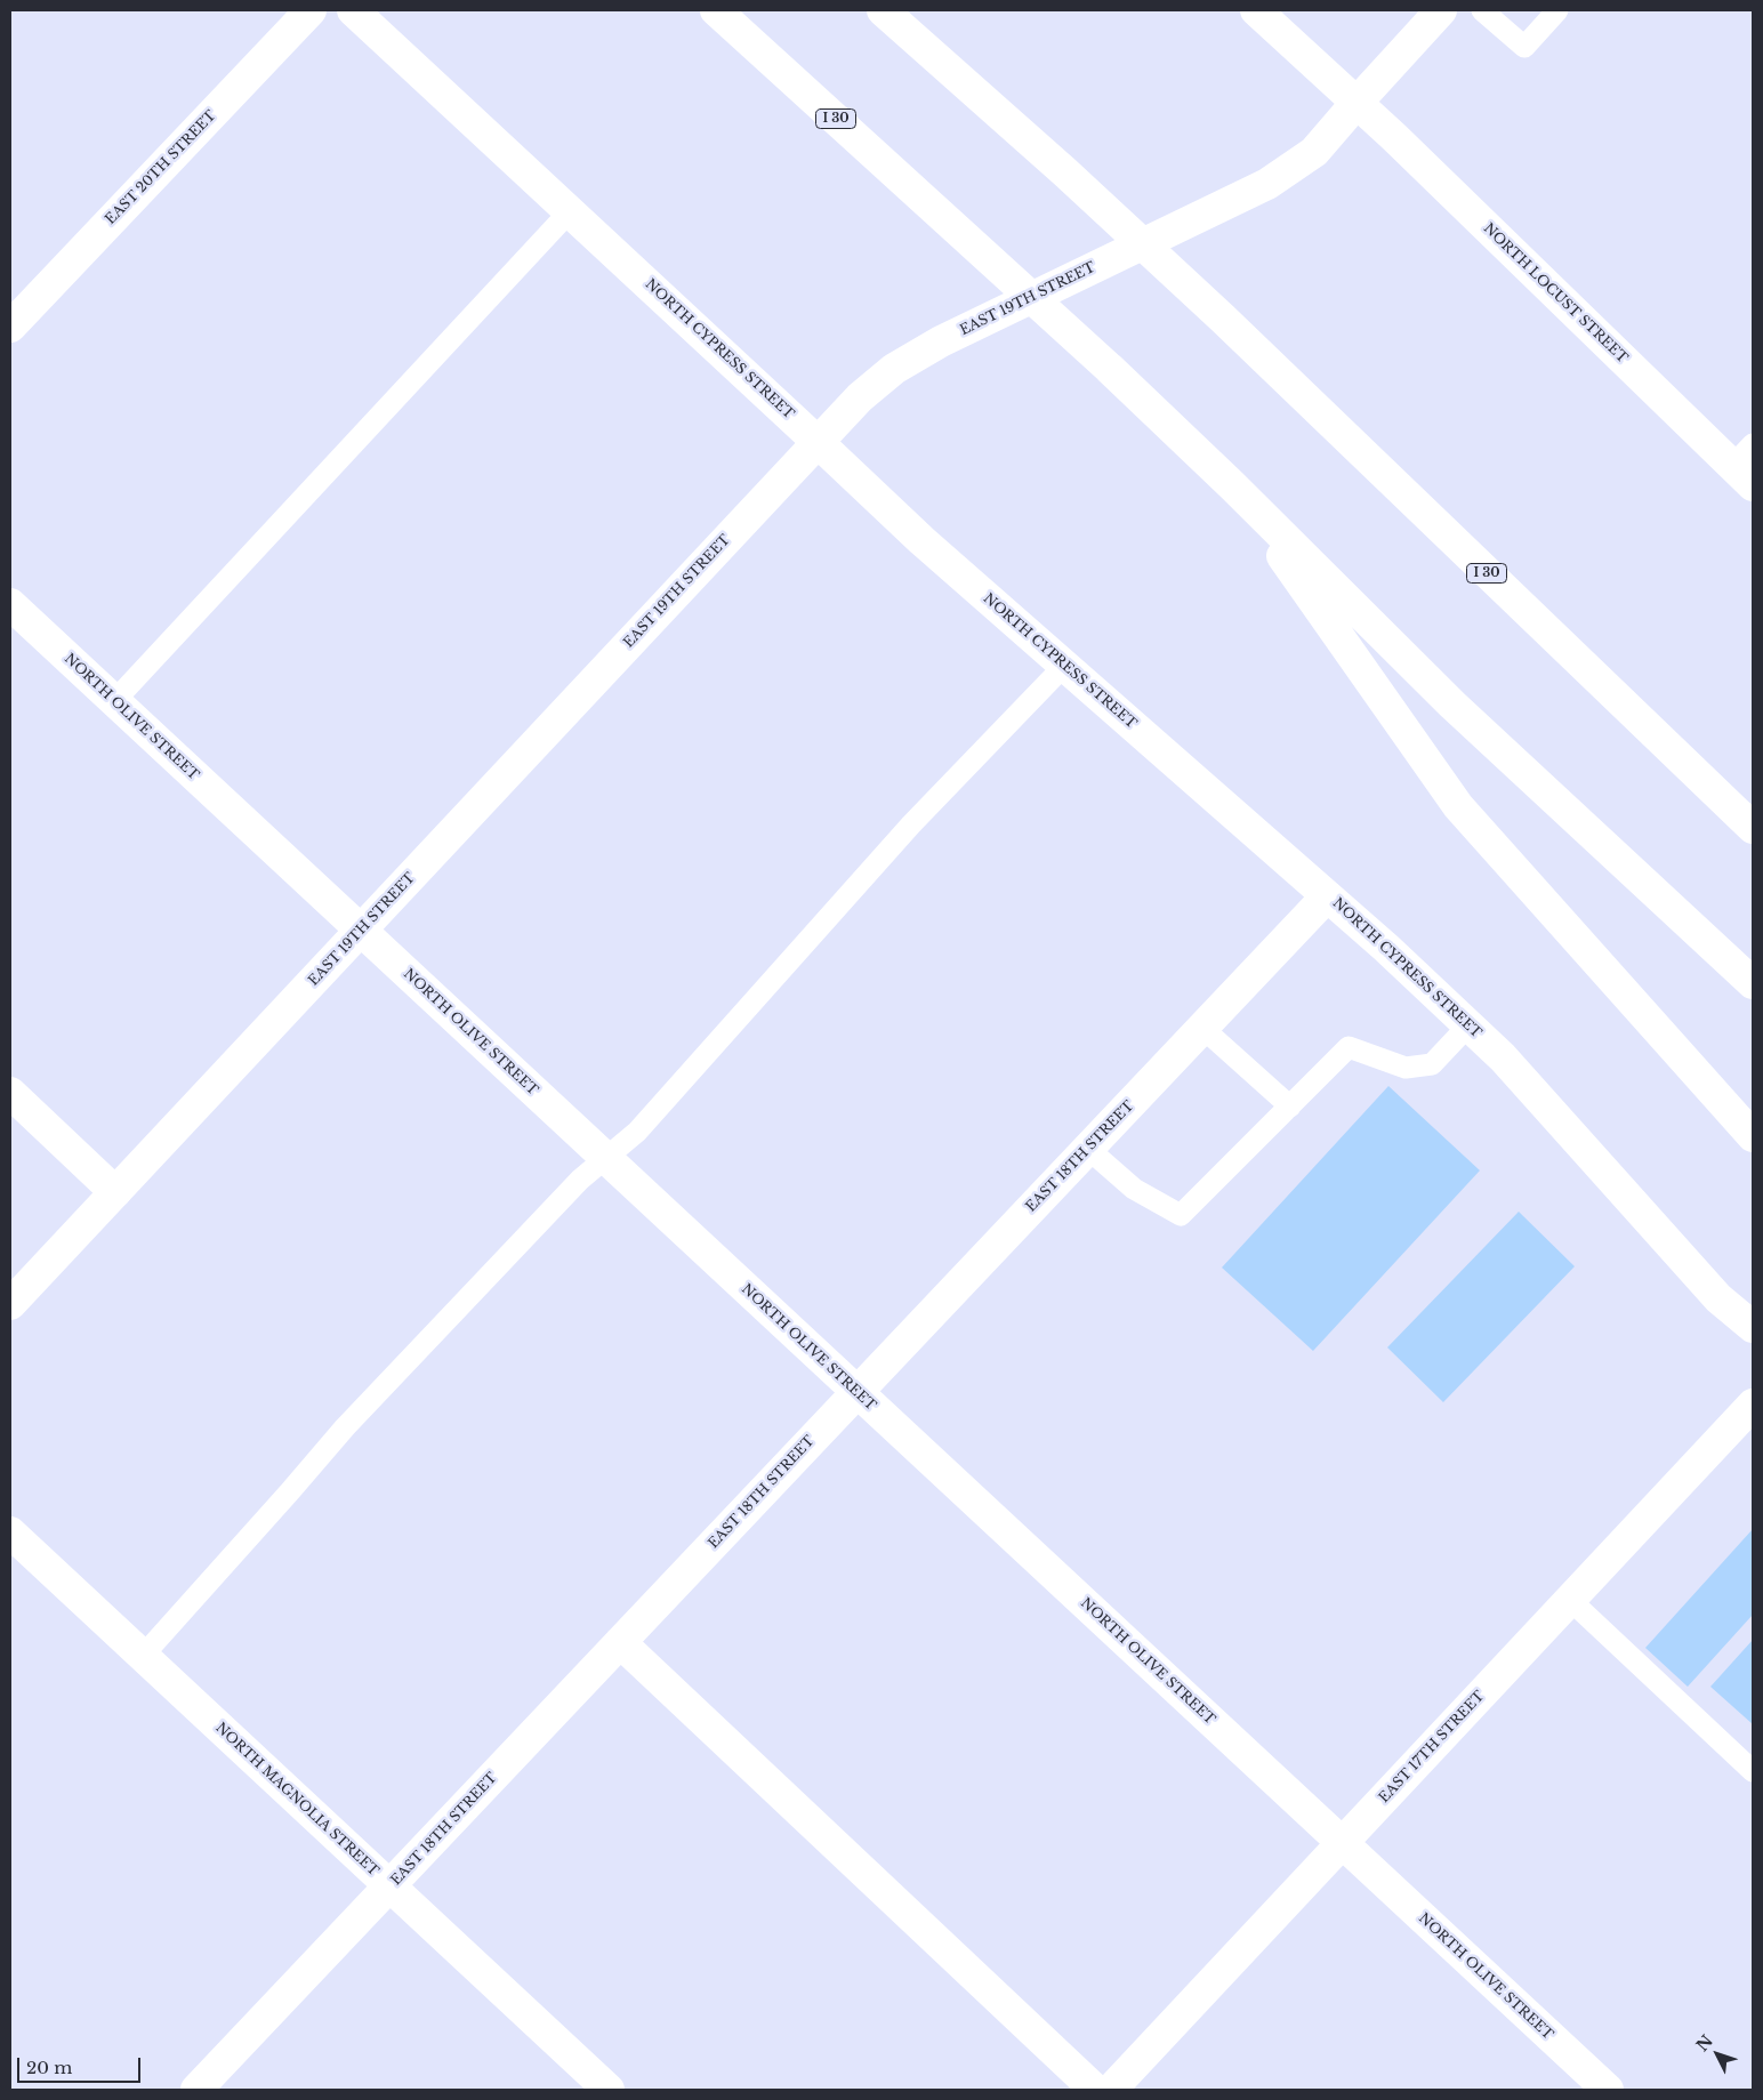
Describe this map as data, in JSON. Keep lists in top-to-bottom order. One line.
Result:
{"streets":{"main road":["I 30","EAST 20TH STREET","NORTH LOCUST STREET","EAST 19TH STREET","NORTH CYPRESS STREET","NORTH OLIVE STREET","EAST 18TH STREET","EAST 17TH STREET","NORTH MAGNOLIA STREET"]},"crossings":[["NORTH LOCUST STREET","EAST 19TH STREET"],["EAST 19TH STREET","NORTH CYPRESS STREET"],["EAST 19TH STREET","NORTH OLIVE STREET"],["NORTH CYPRESS STREET","EAST 18TH STREET"],["NORTH OLIVE STREET","EAST 18TH STREET"],["NORTH OLIVE STREET","EAST 17TH STREET"],["EAST 18TH STREET","NORTH MAGNOLIA STREET"]],"scale_bar":"20 m","north":"top left"}
